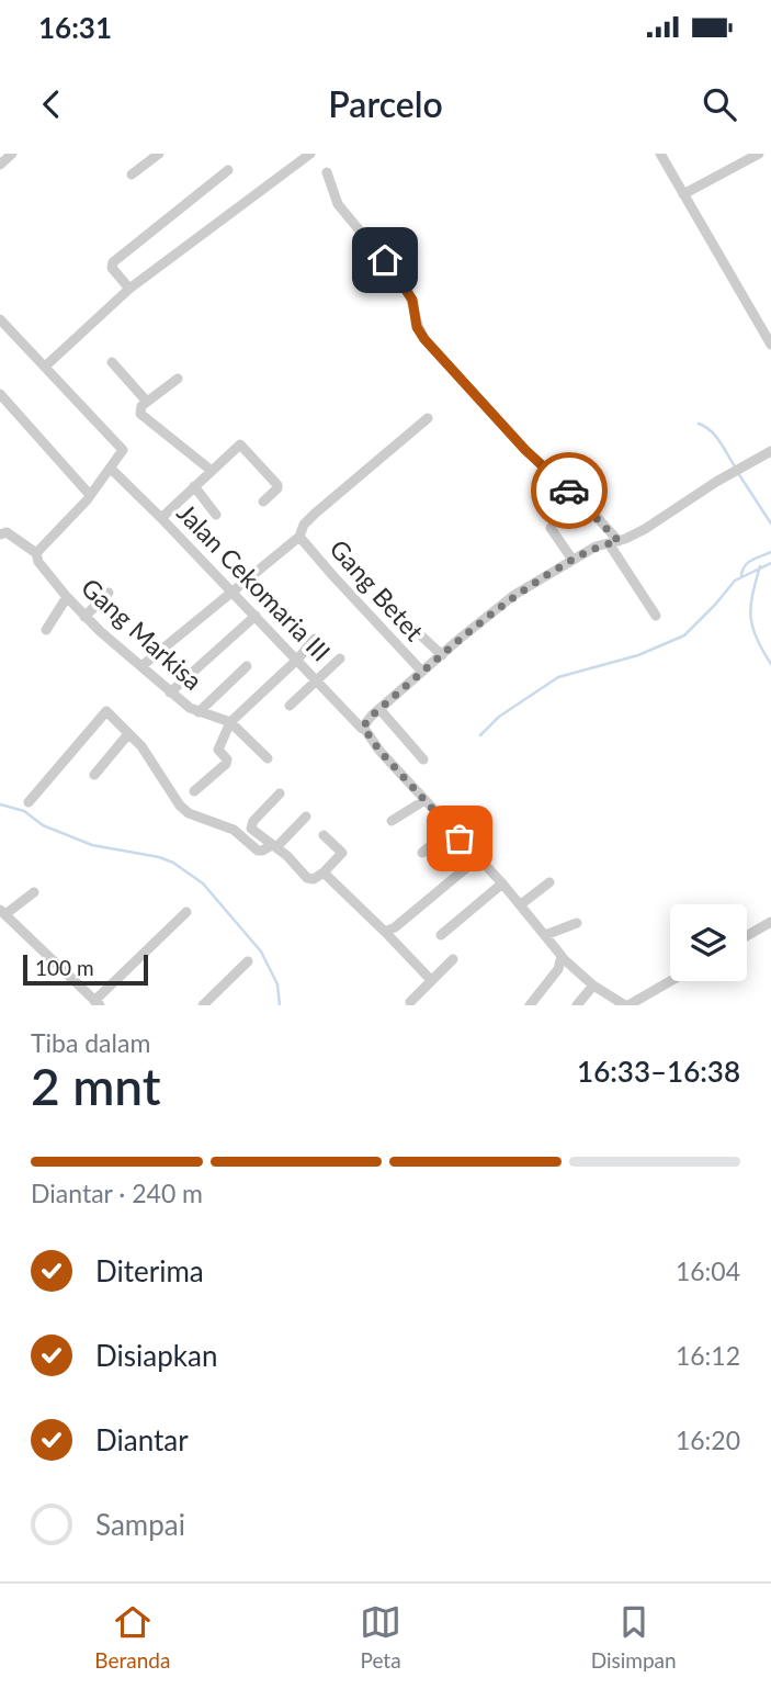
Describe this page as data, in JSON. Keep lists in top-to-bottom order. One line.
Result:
{"streets":{"street":["Jalan Cekomaria III","Gang Betet","Gang Markisa"]},"scale_bar":"100 m","page":{"status":"16:31","header":"Parcelo","scale":"100 m","heading":["2 mnt","Tiba dalam","16:33–16:38"],"bar":"Diantar · 240 m","list":[["Diterima","16:04"],["Disiapkan","16:12"],["Diantar","16:20"],"Sampai"],"tabs":["Beranda","Peta","Disimpan"]}}
